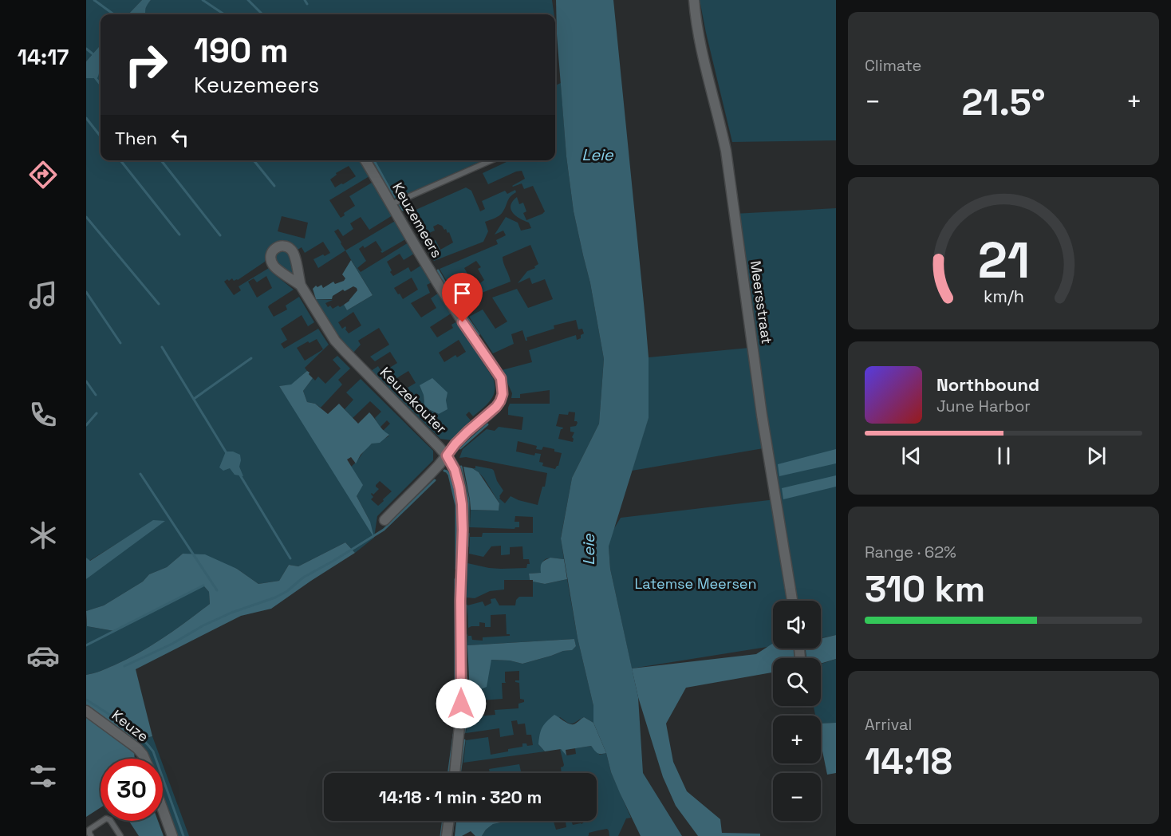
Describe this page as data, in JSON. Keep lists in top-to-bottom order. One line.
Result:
{"streets":{"street":["Keuzemeers","Meersstraat","Keuzekouter","Keuze"]},"crossings":[["Keuzemeers","Keuzekouter"]],"water":["Leie"],"parks":["Latemse Meersen"],"page":{"tabs":"14:17","tile":["Climate",["Range · 62%","310 km"],["Arrival","14:18"]],"turn":["190 m","Keuzemeers"],"heat":["−","21.5°","+"],"then":"Then","song":["Northbound","June Harbor"],"map_buttons":["+","−"],"limit":"30","trip":"14:18 · 1 min · 320 m","gauge":["21","km/h"]}}
